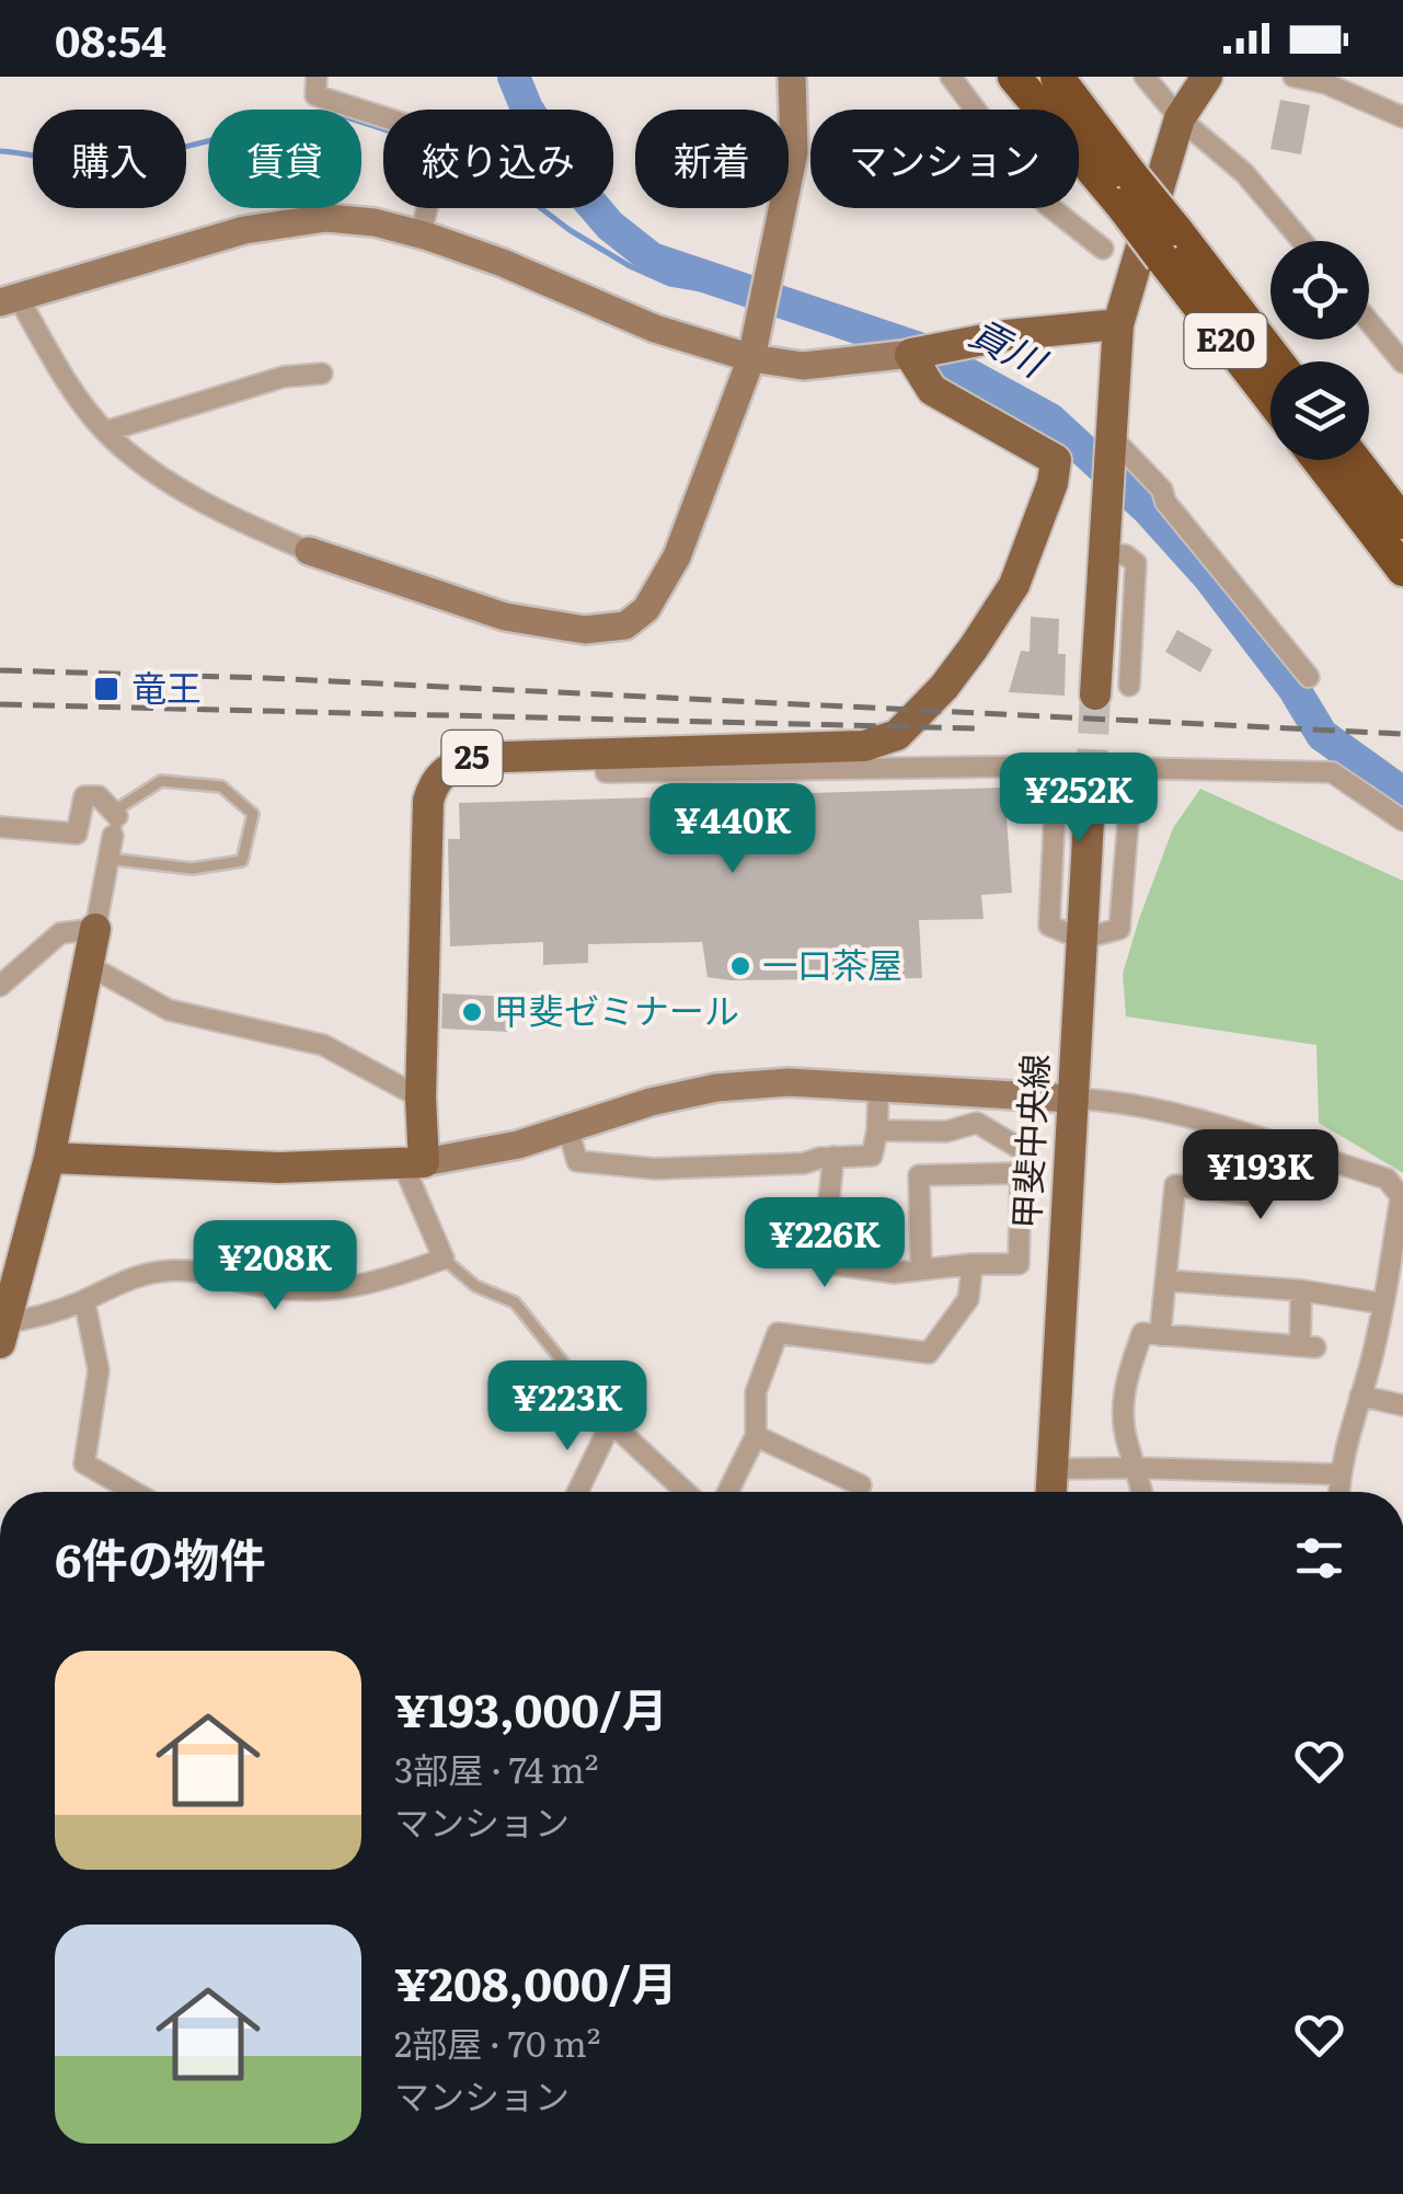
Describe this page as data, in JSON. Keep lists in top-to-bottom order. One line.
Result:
{"streets":{"highway":["E20"],"main road":["25","甲斐中央線"]},"water":["貢川"],"places":{"transit":["竜王"],"other":["一口茶屋","甲斐ゼミナール"]},"page":{"status":"08:54","chip":["購入","賃貸","絞り込み","新着","マンション"],"price":["¥252K","¥440K","¥193K","¥226K","¥208K","¥223K"],"heading":"6件の物件","list":[{"name":"¥193,000/月","note":"3部屋 · 74 m² · マンション"},{"name":"¥208,000/月","note":"2部屋 · 70 m² · マンション"}]}}
